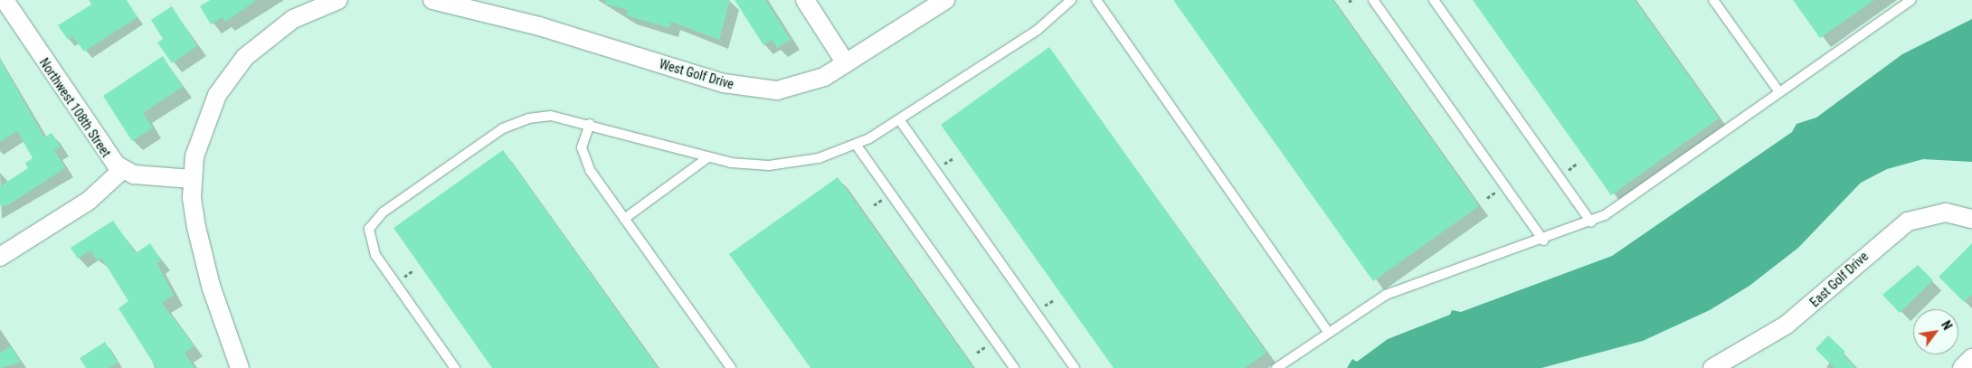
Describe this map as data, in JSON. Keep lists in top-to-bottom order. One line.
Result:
{"streets":{"street":["West Golf Drive","Northwest 108th Street","East Golf Drive"]},"north":"top right"}
